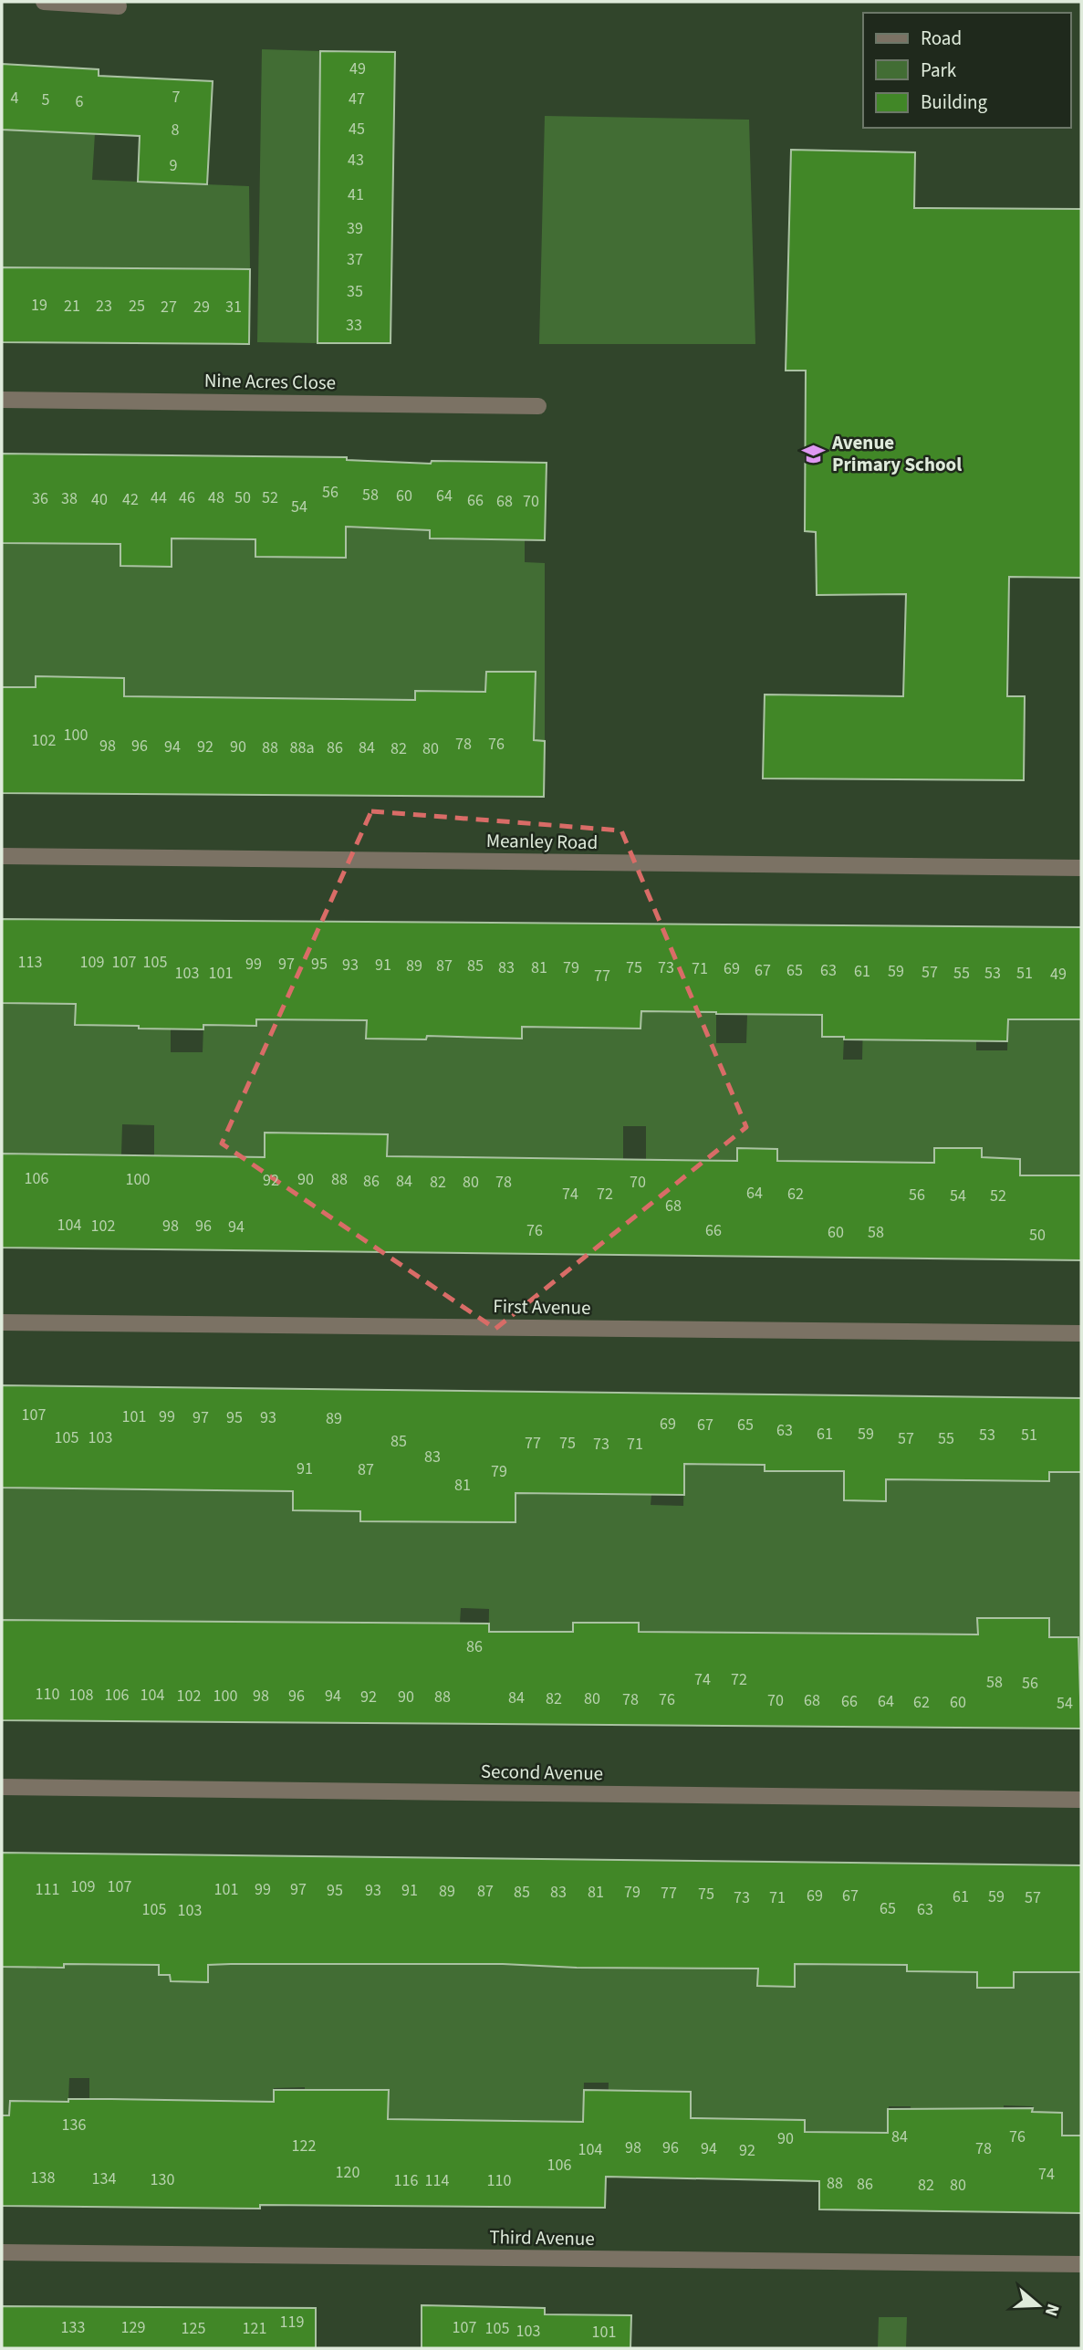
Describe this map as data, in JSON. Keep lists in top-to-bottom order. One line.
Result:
{"streets":{"street":["Nine Acres Close","Meanley Road","First Avenue","Second Avenue","Third Avenue"]},"places":{"school or university":["Avenue Primary School"]},"house_numbers":["49","7","4","47","5","6","45","8","43","9","41","39","37","35","19","21","23","25","27","29","31","33","56","58","60","64","44","46","48","50","52","36","38","40","42","66","68","70","54","100","102","78","76","98","96","94","92","90","88","88a","86","84","82","80","113","109","107","105","99","97","95","93","91","89","87","85","83","81","79","75","73","71","69","67","65","63","61","59","57","103","101","55","53","51","49","77","106","100","90","88","92","86","84","82","80","78","70","64","74","72","62","56","54","52","68","104","102","98","96","94","76","66","60","58","50","107","101","99","97","95","93","89","69","67","65","63","61","59","53","51","105","103","57","55","85","77","75","73","71","83","91","87","79","81","86","74","72","58","56","110","108","106","104","102","100","98","96","94","92","90","88","84","82","80","78","76","70","68","66","64","62","60","54","109","107","111","101","99","97","95","93","91","89","87","85","83","81","79","77","75","69","67","61","59","73","71","57","65","105","63","103","136","84","76","90","122","98","96","94","78","104","92","106","120","74","138","134","130","116","114","110","88","86","82","80","119","133","129","107","125","121","105","103","101"],"legend":["Road","Park","Building"],"north":"right"}
